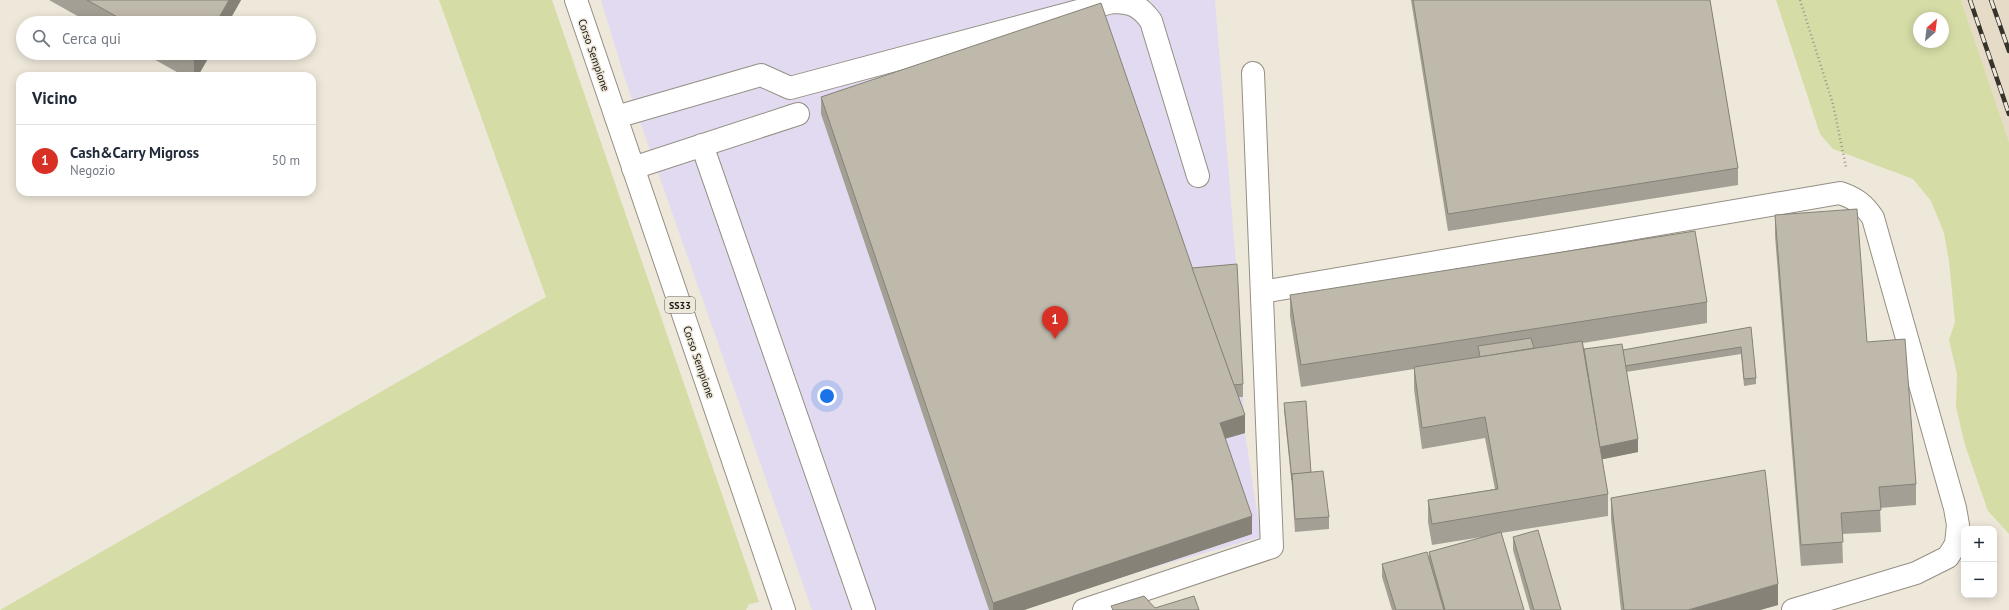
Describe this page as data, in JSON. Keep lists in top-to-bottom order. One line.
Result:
{"streets":{"main road":["Corso Sempione","SS33"]},"north":"top right","page":{"search":"Cerca qui","heading":"Vicino","list":[{"mark":"1","name":"Cash&Carry Migross","note":"Negozio","value":"50 m"}],"pins":"1","map_buttons":["+","−"]}}
